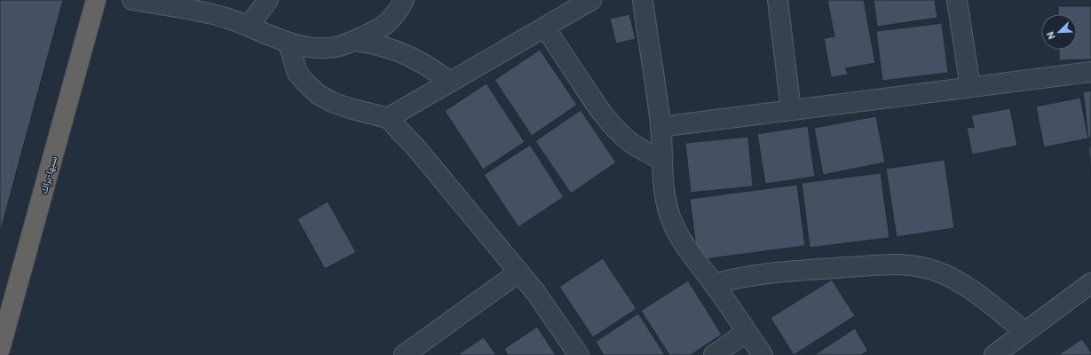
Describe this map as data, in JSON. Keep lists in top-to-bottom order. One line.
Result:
{"streets":{"highway":["سبها-براك"]},"north":"bottom left"}
